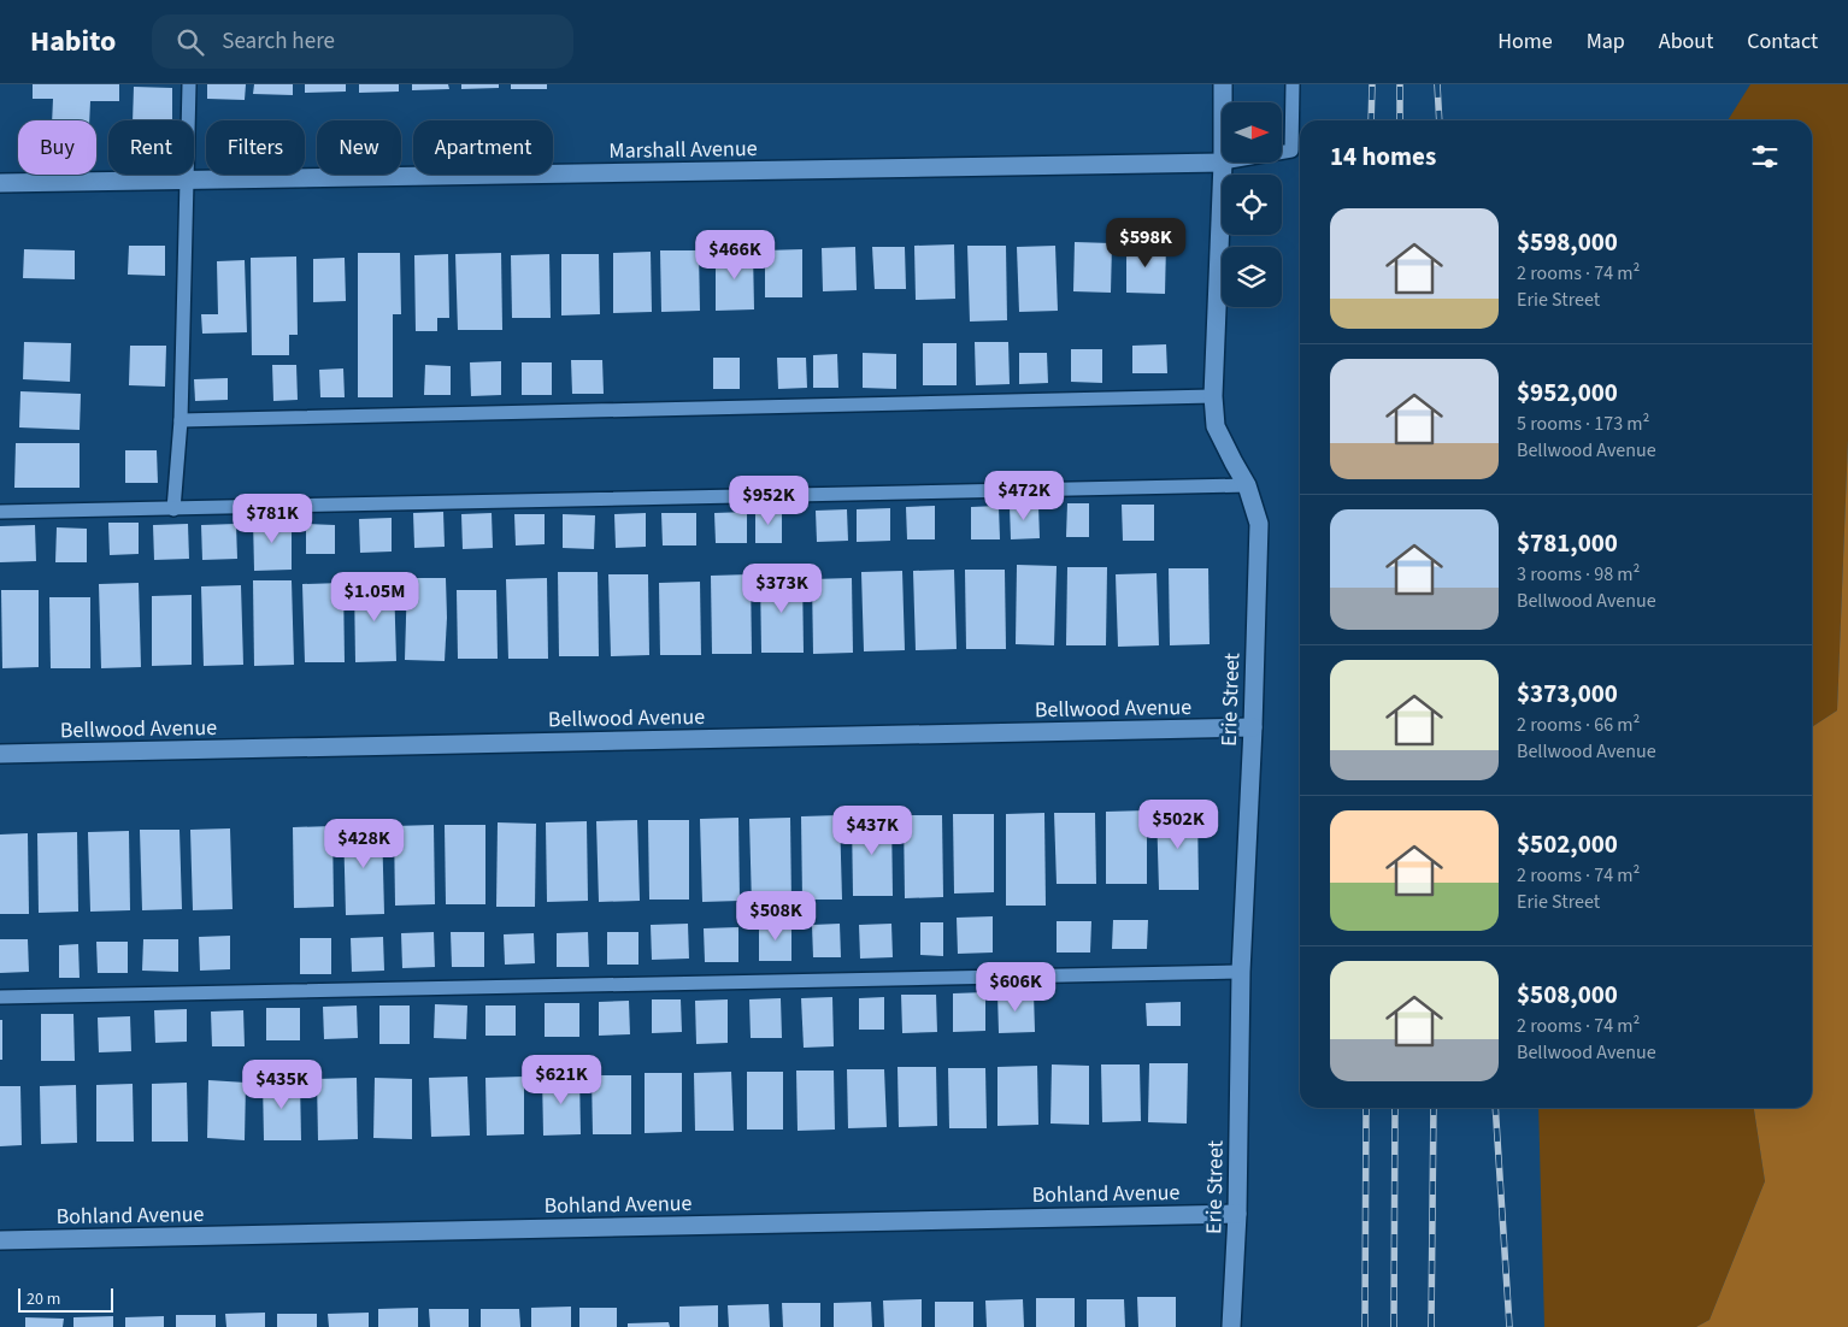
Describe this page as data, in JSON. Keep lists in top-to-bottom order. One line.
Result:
{"streets":{"street":["Marshall Avenue","Erie Street","Bellwood Avenue","Bohland Avenue"]},"crossings":[["Marshall Avenue","Erie Street"],["Erie Street","Bellwood Avenue"],["Erie Street","Bohland Avenue"]],"scale_bar":"20 m","north":"right","page":{"header":"Habito","search":"Search here","nav":["Home","Map","About","Contact"],"chip":["Buy","Rent","Filters","New","Apartment"],"heading":"14 homes","list":[{"name":"$598,000","note":"2 rooms · 74 m² · Erie Street"},{"name":"$952,000","note":"5 rooms · 173 m² · Bellwood Avenue"},{"name":"$781,000","note":"3 rooms · 98 m² · Bellwood Avenue"},{"name":"$373,000","note":"2 rooms · 66 m² · Bellwood Avenue"},{"name":"$502,000","note":"2 rooms · 74 m² · Erie Street"},{"name":"$508,000","note":"2 rooms · 74 m² · Bellwood Avenue"}],"price":["$598K","$466K","$472K","$952K","$781K","$373K","$1.05M","$502K","$437K","$428K","$508K","$606K","$621K","$435K"],"scale":"20 m"}}
